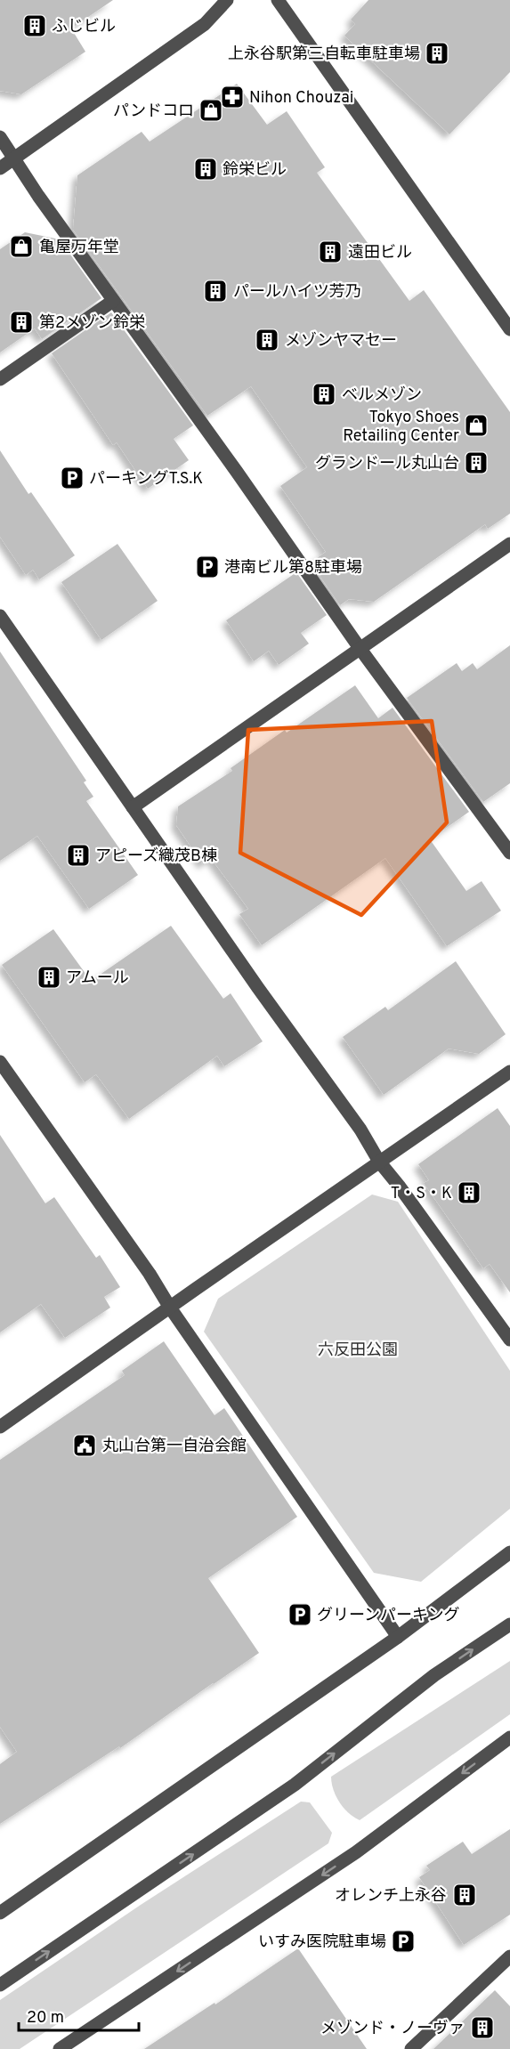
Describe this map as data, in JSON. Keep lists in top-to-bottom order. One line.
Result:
{"parks":["六反田公園"],"places":{"building":["ふじビル","上永谷駅第三自転車駐車場","鈴栄ビル","遠田ビル","パールハイツ芳乃","第2メゾン鈴栄","メゾンヤマセー","ベルメゾン","グランドール丸山台","アピーズ織茂B棟","アムール","T・S・K","オレンチ上永谷","メゾンド・ノーヴァ"],"pharmacy":["Nihon Chouzai"],"shop":["パンドコロ","亀屋万年堂","Tokyo Shoes Retailing Center"],"parking":["パーキングT.S.K","港南ビル第8駐車場","グリーンパーキング","いすみ医院駐車場"],"public building":["丸山台第一自治会館"]},"scale_bar":"20 m"}
